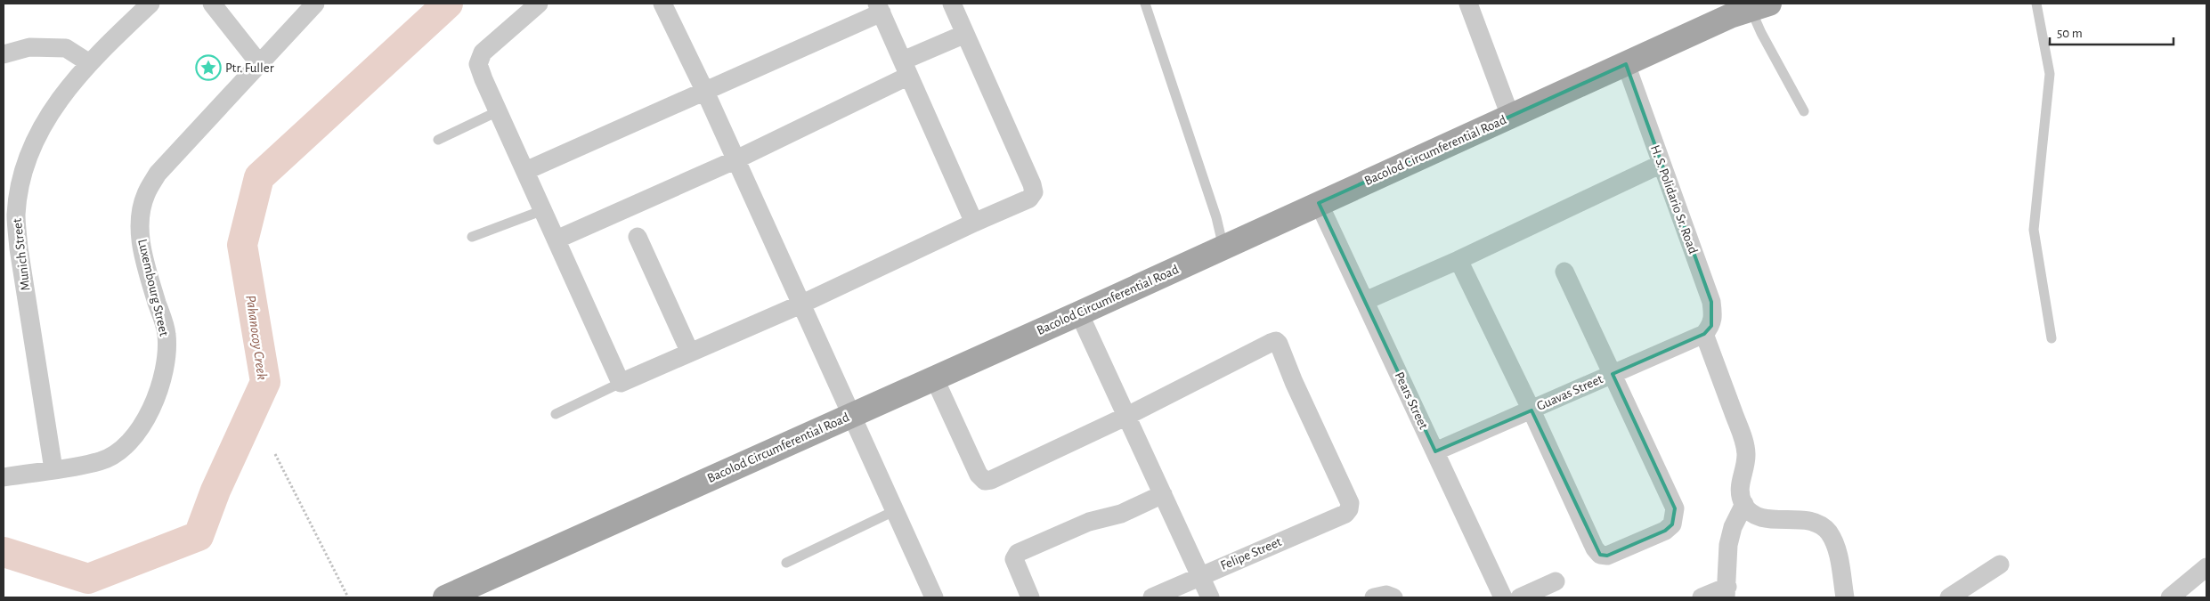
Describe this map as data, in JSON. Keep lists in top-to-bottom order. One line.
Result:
{"streets":{"main road":["Bacolod Circumferential Road"],"street":["H. S. Polidario Sr. Road","Munich Street","Luxembourg Street","Guavas Street","Pears Street","Felipe Street"]},"crossings":[["Bacolod Circumferential Road","H. S. Polidario Sr. Road"],["Bacolod Circumferential Road","Pears Street"],["H. S. Polidario Sr. Road","Guavas Street"],["Munich Street","Luxembourg Street"],["Guavas Street","Pears Street"]],"water":["Pahanocoy Creek"],"places":{"place":["Ptr. Fuller"]},"scale_bar":"50 m"}
